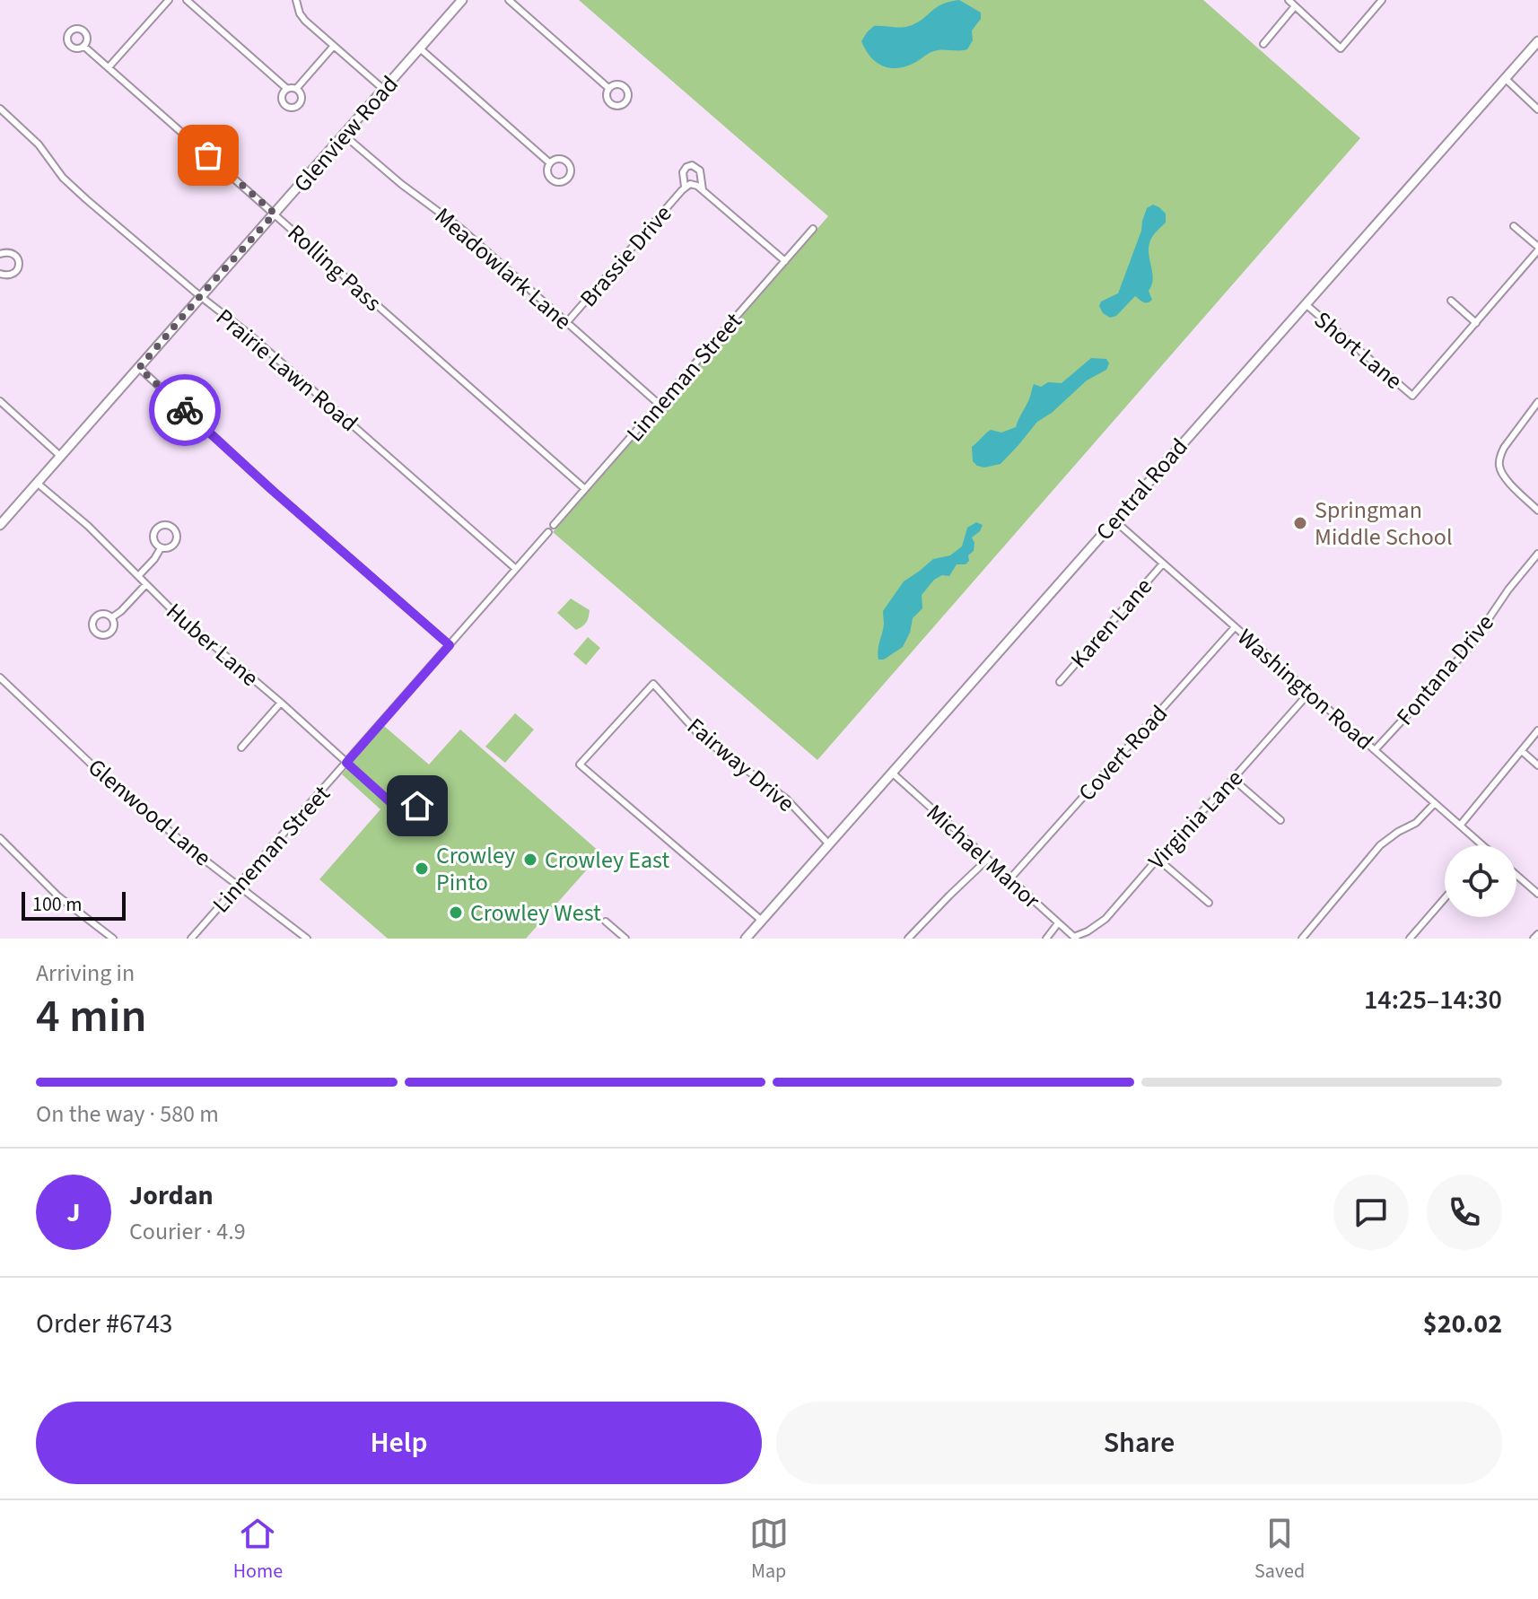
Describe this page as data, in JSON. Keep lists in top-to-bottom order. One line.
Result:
{"streets":{"main road":["Glenview Road","Central Road"],"street":["Brassie Drive","Rolling Pass","Meadowlark Lane","Short Lane","Prairie Lawn Road","Linneman Street","Karen Lane","Huber Lane","Fontana Drive","Washington Road","Covert Road","Fairway Drive","Glenwood Lane","Virginia Lane","Michael Manor"]},"crossings":[["Glenview Road","Rolling Pass"],["Glenview Road","Meadowlark Lane"],["Glenview Road","Prairie Lawn Road"],["Glenview Road","Huber Lane"],["Brassie Drive","Meadowlark Lane"],["Rolling Pass","Linneman Street"],["Meadowlark Lane","Linneman Street"],["Short Lane","Central Road"],["Prairie Lawn Road","Linneman Street"],["Linneman Street","Huber Lane"],["Linneman Street","Glenwood Lane"],["Central Road","Washington Road"],["Central Road","Fairway Drive"],["Central Road","Michael Manor"],["Karen Lane","Washington Road"],["Fontana Drive","Washington Road"],["Washington Road","Covert Road"],["Washington Road","Virginia Lane"],["Covert Road","Michael Manor"],["Virginia Lane","Michael Manor"]],"places":["Springman Middle School","Crowley East","Crowley Pinto","Crowley West"],"scale_bar":"100 m","page":{"scale":"100 m","heading":["4 min","Arriving in","14:25–14:30"],"panel":["Jordan","Courier · 4.9","Order #6743","$20.02"],"bar":"On the way · 580 m","round":"J","buttons":["Help","Share"],"tabs":["Home","Map","Saved"]}}
